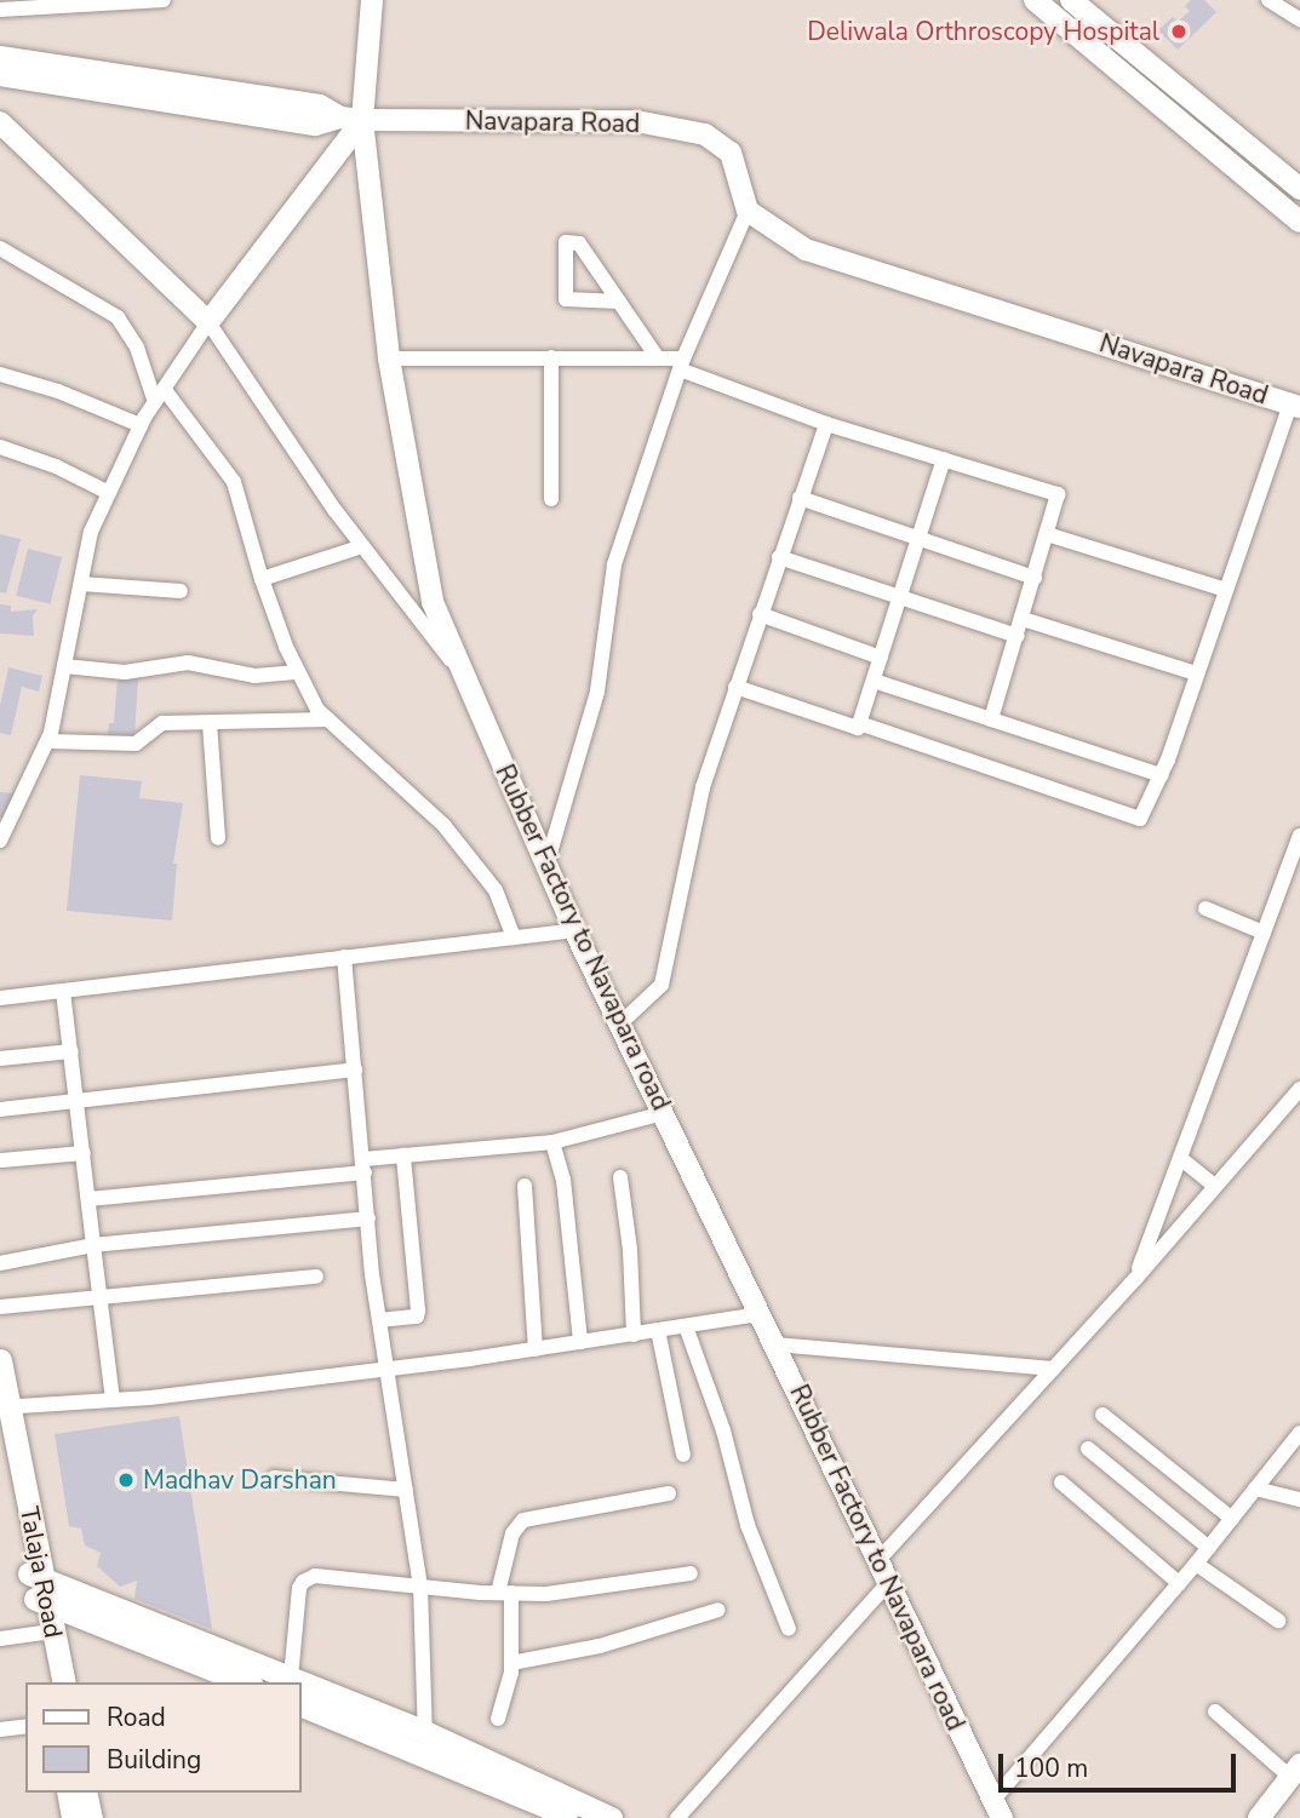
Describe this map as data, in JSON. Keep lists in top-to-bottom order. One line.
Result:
{"streets":{"main road":["Talaja Road"],"street":["Navapara Road","Rubber Factory to Navapara road"]},"crossings":[["Navapara Road","Rubber Factory to Navapara road"]],"places":["Deliwala Orthroscopy Hospital","Madhav Darshan"],"legend":["Road","Building"],"scale_bar":"100 m"}
